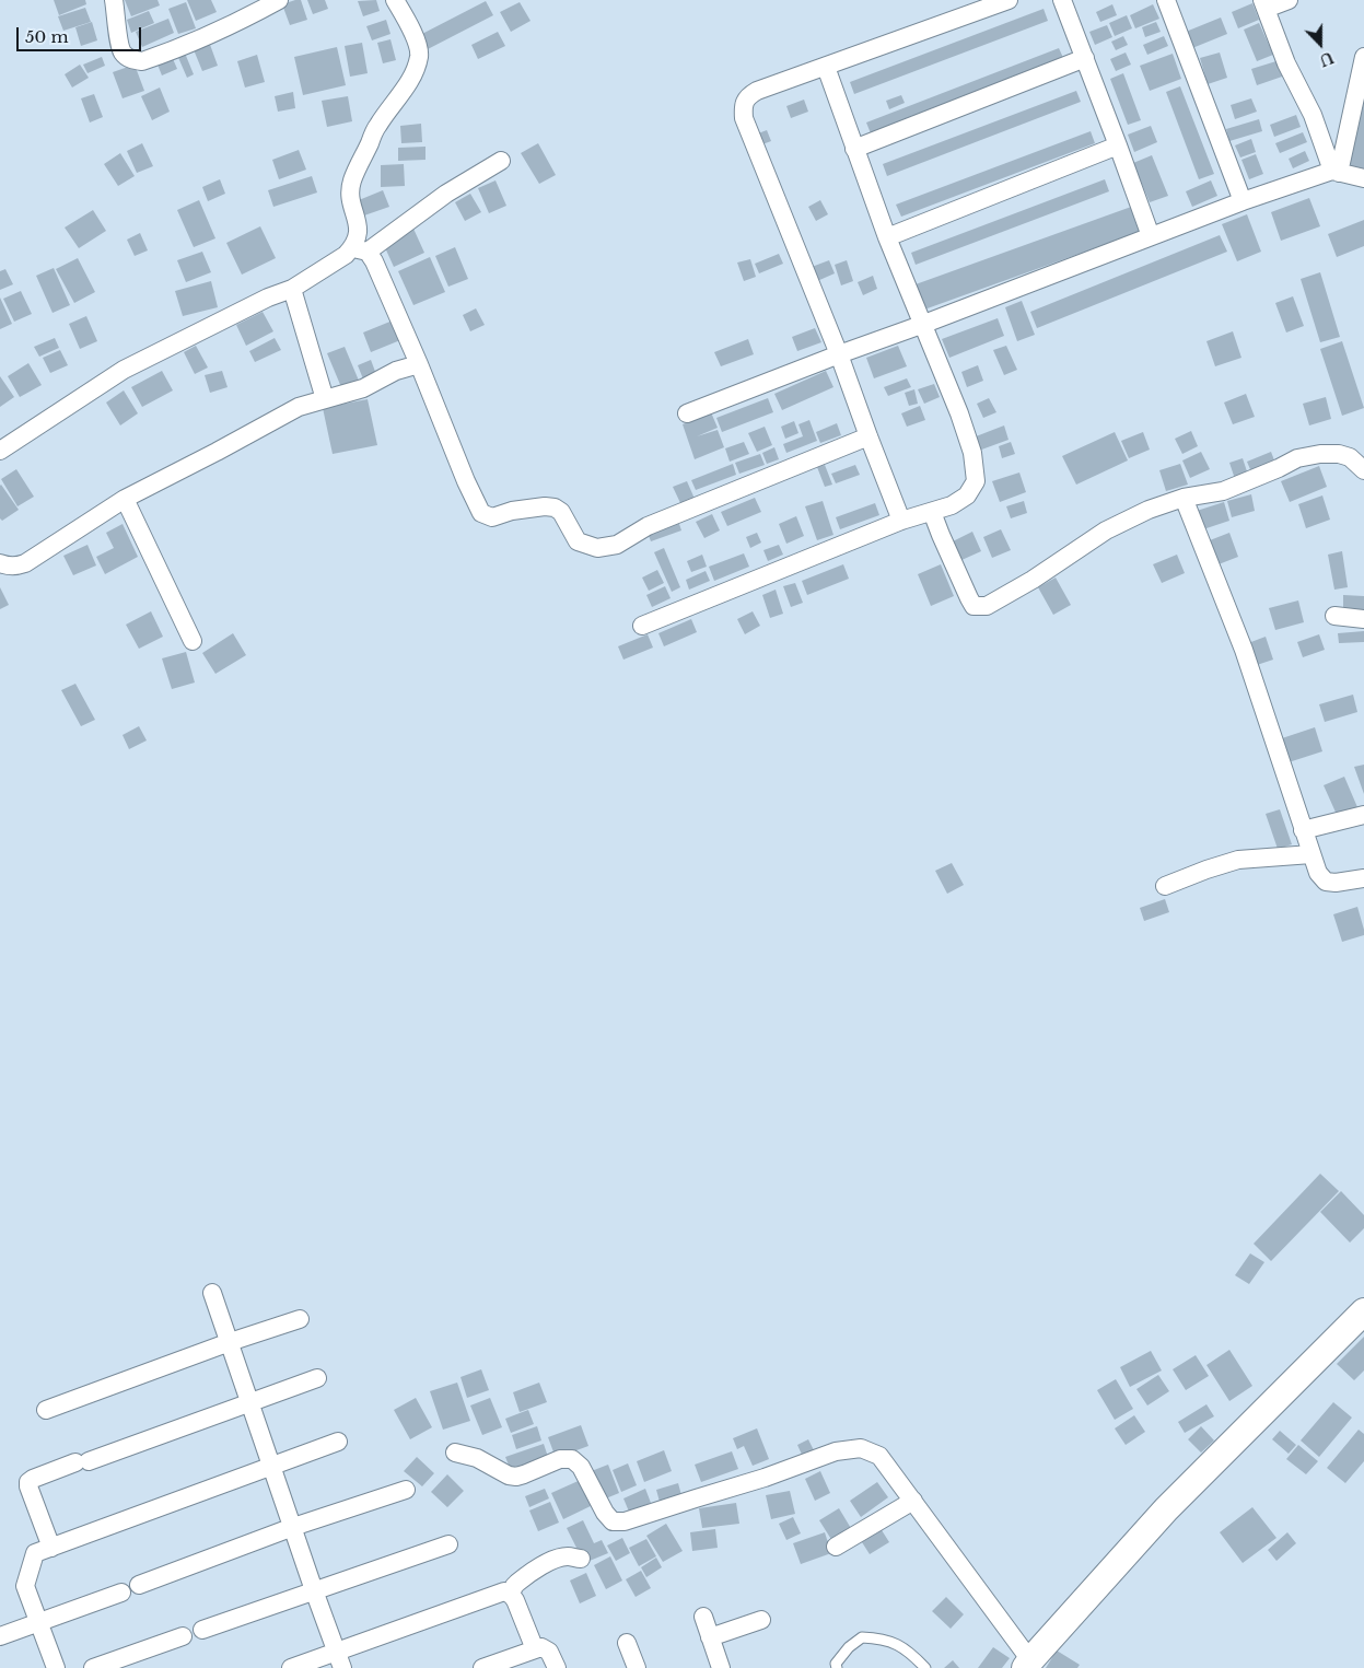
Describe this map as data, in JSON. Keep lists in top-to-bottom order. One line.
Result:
{"scale_bar":"50 m","north":"bottom"}
